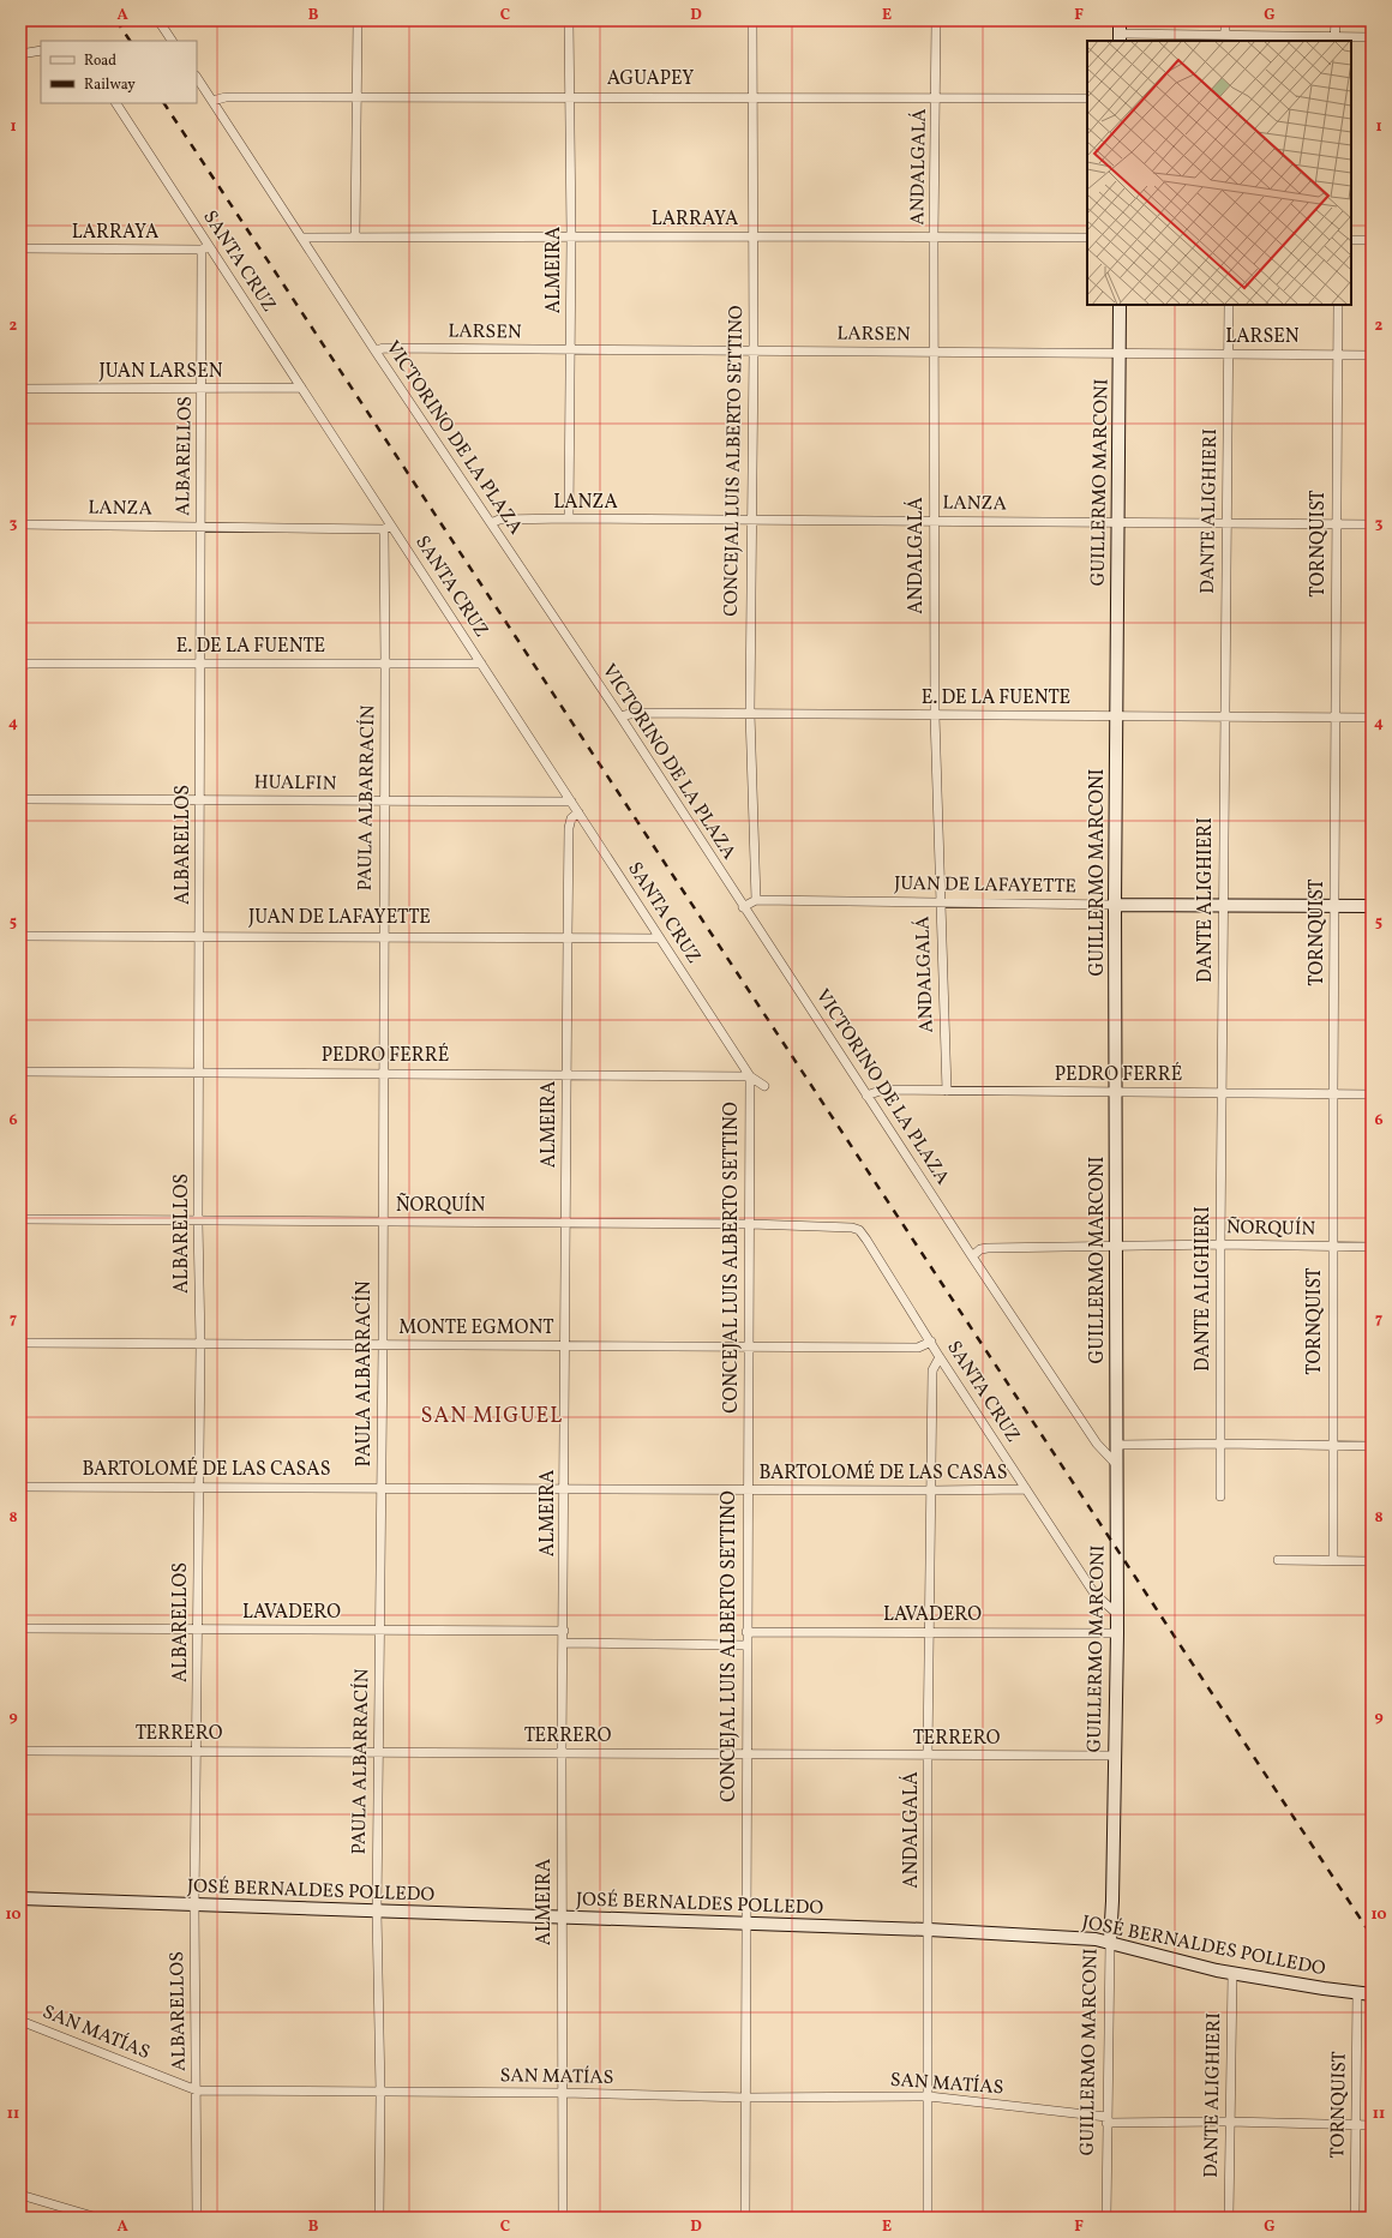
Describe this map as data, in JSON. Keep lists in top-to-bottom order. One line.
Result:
{"streets":{"street":["AGUAPEY","ANDALGALÁ","LARRAYA","SANTA CRUZ","ALMEIRA","LARSEN","JUAN LARSEN","VICTORINO DE LA PLAZA","ALBARELLOS","CONCEJAL LUIS ALBERTO SETTINO","GUILLERMO MARCONI","LANZA","DANTE ALIGHIERI","TORNQUIST","E. DE LA FUENTE","HUALFIN","PAULA ALBARRACÍN","JUAN DE LAFAYETTE","PEDRO FERRÉ","ÑORQUÍN","MONTE EGMONT","BARTOLOMÉ DE LAS CASAS","LAVADERO","TERRERO","JOSÉ BERNALDES POLLEDO","SAN MATÍAS"]},"crossings":[["AGUAPEY","ANDALGALÁ"],["AGUAPEY","ALMEIRA"],["AGUAPEY","VICTORINO DE LA PLAZA"],["AGUAPEY","CONCEJAL LUIS ALBERTO SETTINO"],["ANDALGALÁ","LARRAYA"],["ANDALGALÁ","SANTA CRUZ"],["ANDALGALÁ","LARSEN"],["ANDALGALÁ","LANZA"],["ANDALGALÁ","E. DE LA FUENTE"],["ANDALGALÁ","JUAN DE LAFAYETTE"],["ANDALGALÁ","PEDRO FERRÉ"],["ANDALGALÁ","BARTOLOMÉ DE LAS CASAS"],["ANDALGALÁ","LAVADERO"],["ANDALGALÁ","TERRERO"],["ANDALGALÁ","JOSÉ BERNALDES POLLEDO"],["ANDALGALÁ","SAN MATÍAS"],["LARRAYA","SANTA CRUZ"],["LARRAYA","ALMEIRA"],["LARRAYA","VICTORINO DE LA PLAZA"],["LARRAYA","ALBARELLOS"],["LARRAYA","CONCEJAL LUIS ALBERTO SETTINO"],["SANTA CRUZ","ALMEIRA"],["SANTA CRUZ","JUAN LARSEN"],["SANTA CRUZ","ALBARELLOS"],["SANTA CRUZ","CONCEJAL LUIS ALBERTO SETTINO"],["SANTA CRUZ","GUILLERMO MARCONI"],["SANTA CRUZ","LANZA"],["SANTA CRUZ","E. DE LA FUENTE"],["SANTA CRUZ","HUALFIN"],["SANTA CRUZ","PAULA ALBARRACÍN"],["SANTA CRUZ","JUAN DE LAFAYETTE"],["SANTA CRUZ","PEDRO FERRÉ"],["SANTA CRUZ","ÑORQUÍN"],["SANTA CRUZ","MONTE EGMONT"],["SANTA CRUZ","BARTOLOMÉ DE LAS CASAS"],["ALMEIRA","LARSEN"],["ALMEIRA","LANZA"],["ALMEIRA","JUAN DE LAFAYETTE"],["ALMEIRA","PEDRO FERRÉ"],["ALMEIRA","ÑORQUÍN"],["ALMEIRA","MONTE EGMONT"],["ALMEIRA","BARTOLOMÉ DE LAS CASAS"],["ALMEIRA","LAVADERO"],["ALMEIRA","TERRERO"],["ALMEIRA","JOSÉ BERNALDES POLLEDO"],["ALMEIRA","SAN MATÍAS"],["LARSEN","VICTORINO DE LA PLAZA"],["LARSEN","CONCEJAL LUIS ALBERTO SETTINO"],["LARSEN","GUILLERMO MARCONI"],["LARSEN","DANTE ALIGHIERI"],["LARSEN","TORNQUIST"],["JUAN LARSEN","ALBARELLOS"],["VICTORINO DE LA PLAZA","GUILLERMO MARCONI"],["VICTORINO DE LA PLAZA","LANZA"],["VICTORINO DE LA PLAZA","E. DE LA FUENTE"],["VICTORINO DE LA PLAZA","JUAN DE LAFAYETTE"],["VICTORINO DE LA PLAZA","PEDRO FERRÉ"],["VICTORINO DE LA PLAZA","ÑORQUÍN"],["ALBARELLOS","LANZA"],["ALBARELLOS","E. DE LA FUENTE"],["ALBARELLOS","HUALFIN"],["ALBARELLOS","JUAN DE LAFAYETTE"],["ALBARELLOS","PEDRO FERRÉ"],["ALBARELLOS","ÑORQUÍN"],["ALBARELLOS","MONTE EGMONT"],["ALBARELLOS","BARTOLOMÉ DE LAS CASAS"],["ALBARELLOS","LAVADERO"],["ALBARELLOS","TERRERO"],["ALBARELLOS","JOSÉ BERNALDES POLLEDO"],["ALBARELLOS","SAN MATÍAS"],["CONCEJAL LUIS ALBERTO SETTINO","LANZA"],["CONCEJAL LUIS ALBERTO SETTINO","E. DE LA FUENTE"],["CONCEJAL LUIS ALBERTO SETTINO","JUAN DE LAFAYETTE"],["CONCEJAL LUIS ALBERTO SETTINO","PEDRO FERRÉ"],["CONCEJAL LUIS ALBERTO SETTINO","ÑORQUÍN"],["CONCEJAL LUIS ALBERTO SETTINO","MONTE EGMONT"],["CONCEJAL LUIS ALBERTO SETTINO","BARTOLOMÉ DE LAS CASAS"],["CONCEJAL LUIS ALBERTO SETTINO","LAVADERO"],["CONCEJAL LUIS ALBERTO SETTINO","TERRERO"],["CONCEJAL LUIS ALBERTO SETTINO","JOSÉ BERNALDES POLLEDO"],["CONCEJAL LUIS ALBERTO SETTINO","SAN MATÍAS"],["GUILLERMO MARCONI","LANZA"],["GUILLERMO MARCONI","E. DE LA FUENTE"],["GUILLERMO MARCONI","JUAN DE LAFAYETTE"],["GUILLERMO MARCONI","PEDRO FERRÉ"],["GUILLERMO MARCONI","ÑORQUÍN"],["GUILLERMO MARCONI","LAVADERO"],["GUILLERMO MARCONI","TERRERO"],["GUILLERMO MARCONI","JOSÉ BERNALDES POLLEDO"],["GUILLERMO MARCONI","SAN MATÍAS"],["LANZA","DANTE ALIGHIERI"],["LANZA","TORNQUIST"],["LANZA","PAULA ALBARRACÍN"],["DANTE ALIGHIERI","E. DE LA FUENTE"],["DANTE ALIGHIERI","JUAN DE LAFAYETTE"],["DANTE ALIGHIERI","PEDRO FERRÉ"],["DANTE ALIGHIERI","ÑORQUÍN"],["DANTE ALIGHIERI","JOSÉ BERNALDES POLLEDO"],["DANTE ALIGHIERI","SAN MATÍAS"],["TORNQUIST","E. DE LA FUENTE"],["TORNQUIST","JUAN DE LAFAYETTE"],["TORNQUIST","PEDRO FERRÉ"],["TORNQUIST","ÑORQUÍN"],["TORNQUIST","JOSÉ BERNALDES POLLEDO"],["TORNQUIST","SAN MATÍAS"],["E. DE LA FUENTE","PAULA ALBARRACÍN"],["HUALFIN","PAULA ALBARRACÍN"],["PAULA ALBARRACÍN","JUAN DE LAFAYETTE"],["PAULA ALBARRACÍN","PEDRO FERRÉ"],["PAULA ALBARRACÍN","ÑORQUÍN"],["PAULA ALBARRACÍN","MONTE EGMONT"],["PAULA ALBARRACÍN","BARTOLOMÉ DE LAS CASAS"],["PAULA ALBARRACÍN","LAVADERO"],["PAULA ALBARRACÍN","TERRERO"],["PAULA ALBARRACÍN","JOSÉ BERNALDES POLLEDO"],["PAULA ALBARRACÍN","SAN MATÍAS"]],"districts":["SAN MIGUEL"],"legend":["Road","Railway"],"grid":{"columns":["A","B","C","D","E","F","G"],"rows":["1","2","3","4","5","6","7","8","9","10","11"]}}
